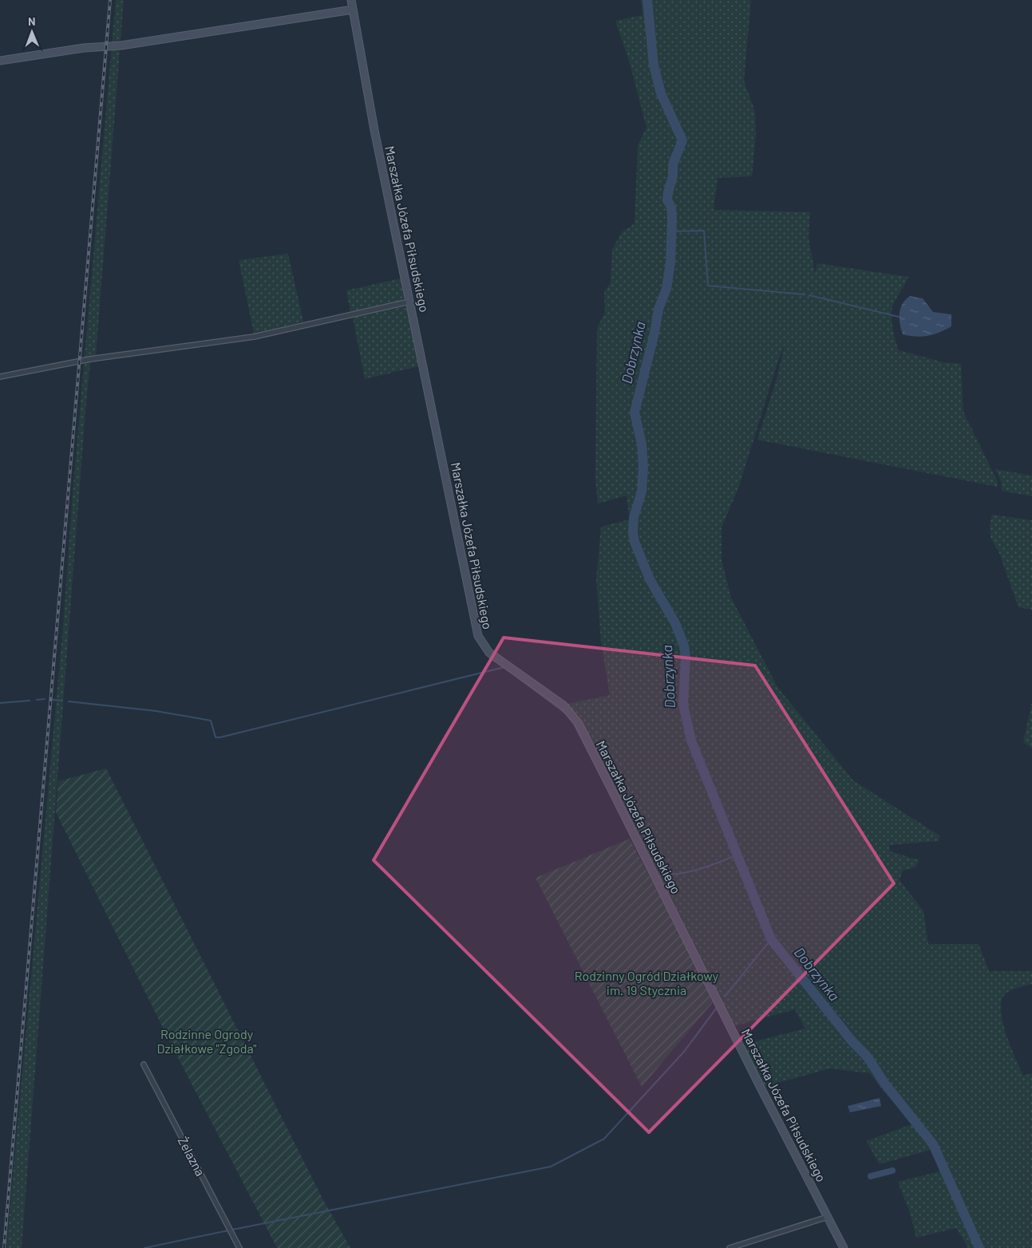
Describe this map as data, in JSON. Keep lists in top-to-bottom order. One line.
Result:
{"streets":{"street":["Marszałka Józefa Piłsudskiego","Żelazna"]},"water":["Dobrzynka"],"parks":["Rodzinny Ogród Działkowy im. 19 Stycznia","Rodzinne Ogrody Działkowe \"Zgoda\""],"north":"top"}
